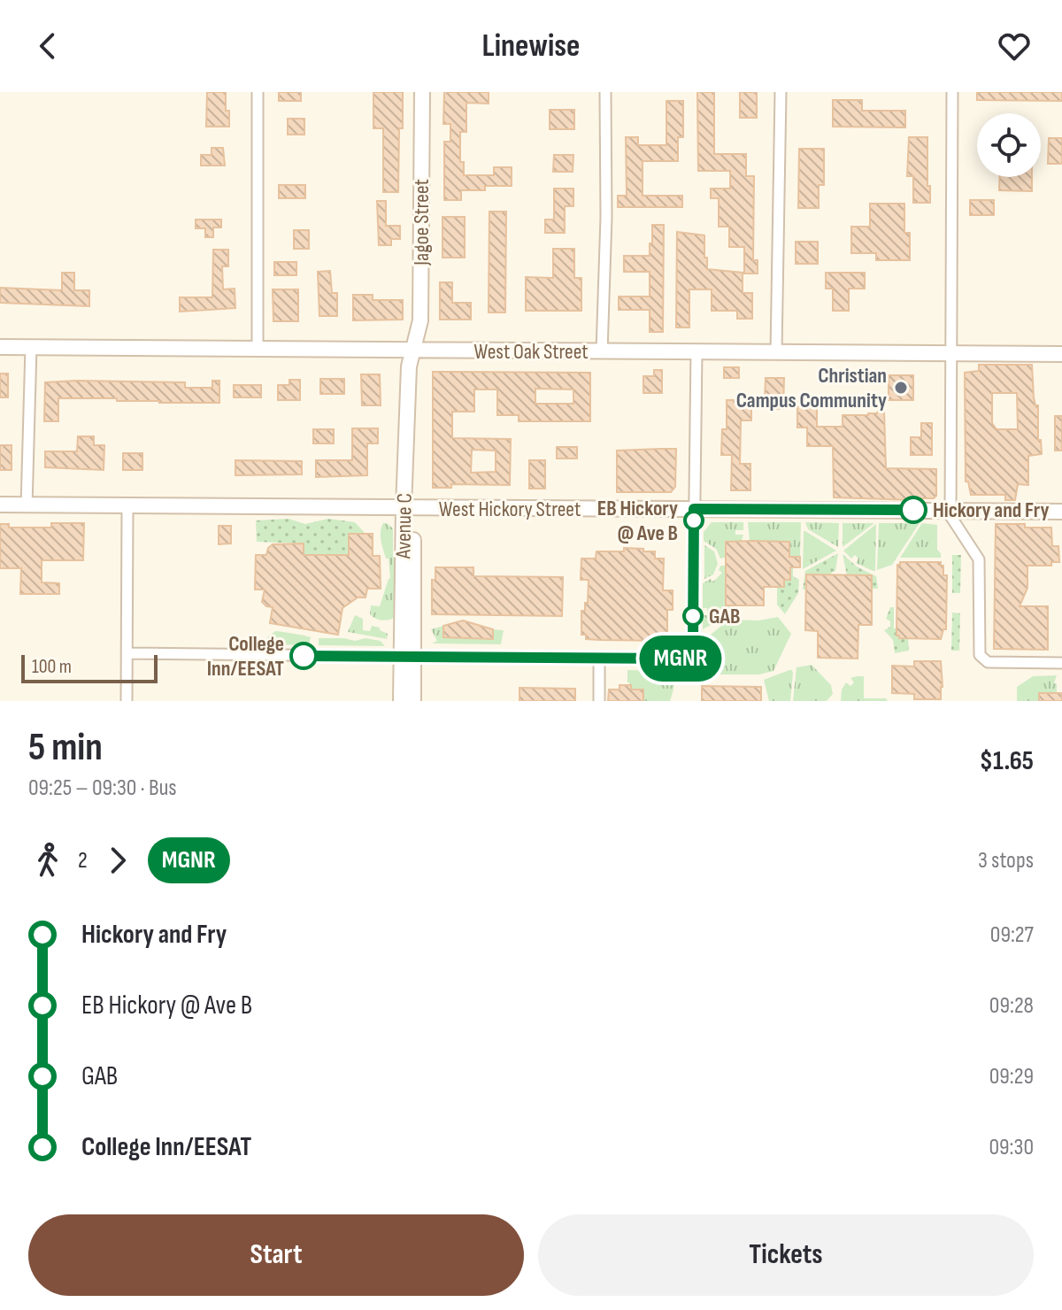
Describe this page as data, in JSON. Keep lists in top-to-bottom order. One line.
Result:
{"streets":{"main road":["Jagoe Street","West Oak Street","West Hickory Street"]},"crossings":[["Jagoe Street","West Oak Street"],["Jagoe Street","West Hickory Street"]],"places":["Christian Campus Community","Hickory and Fry","EB Hickory @ Ave B","GAB","College Inn/EESAT"],"lines":["bus line MGNR"],"scale_bar":"100 m","page":{"header":"Linewise","on_map":"MGNR","scale":"100 m","heading":["5 min","09:25 – 09:30 · Bus","$1.65"],"legs":["2","MGNR","3 stops"],"list":[{"name":"Hickory and Fry","value":"09:27"},{"name":"EB Hickory @ Ave B","value":"09:28"},{"name":"GAB","value":"09:29"},{"name":"College Inn/EESAT","value":"09:30"}],"buttons":["Start","Tickets"]}}
